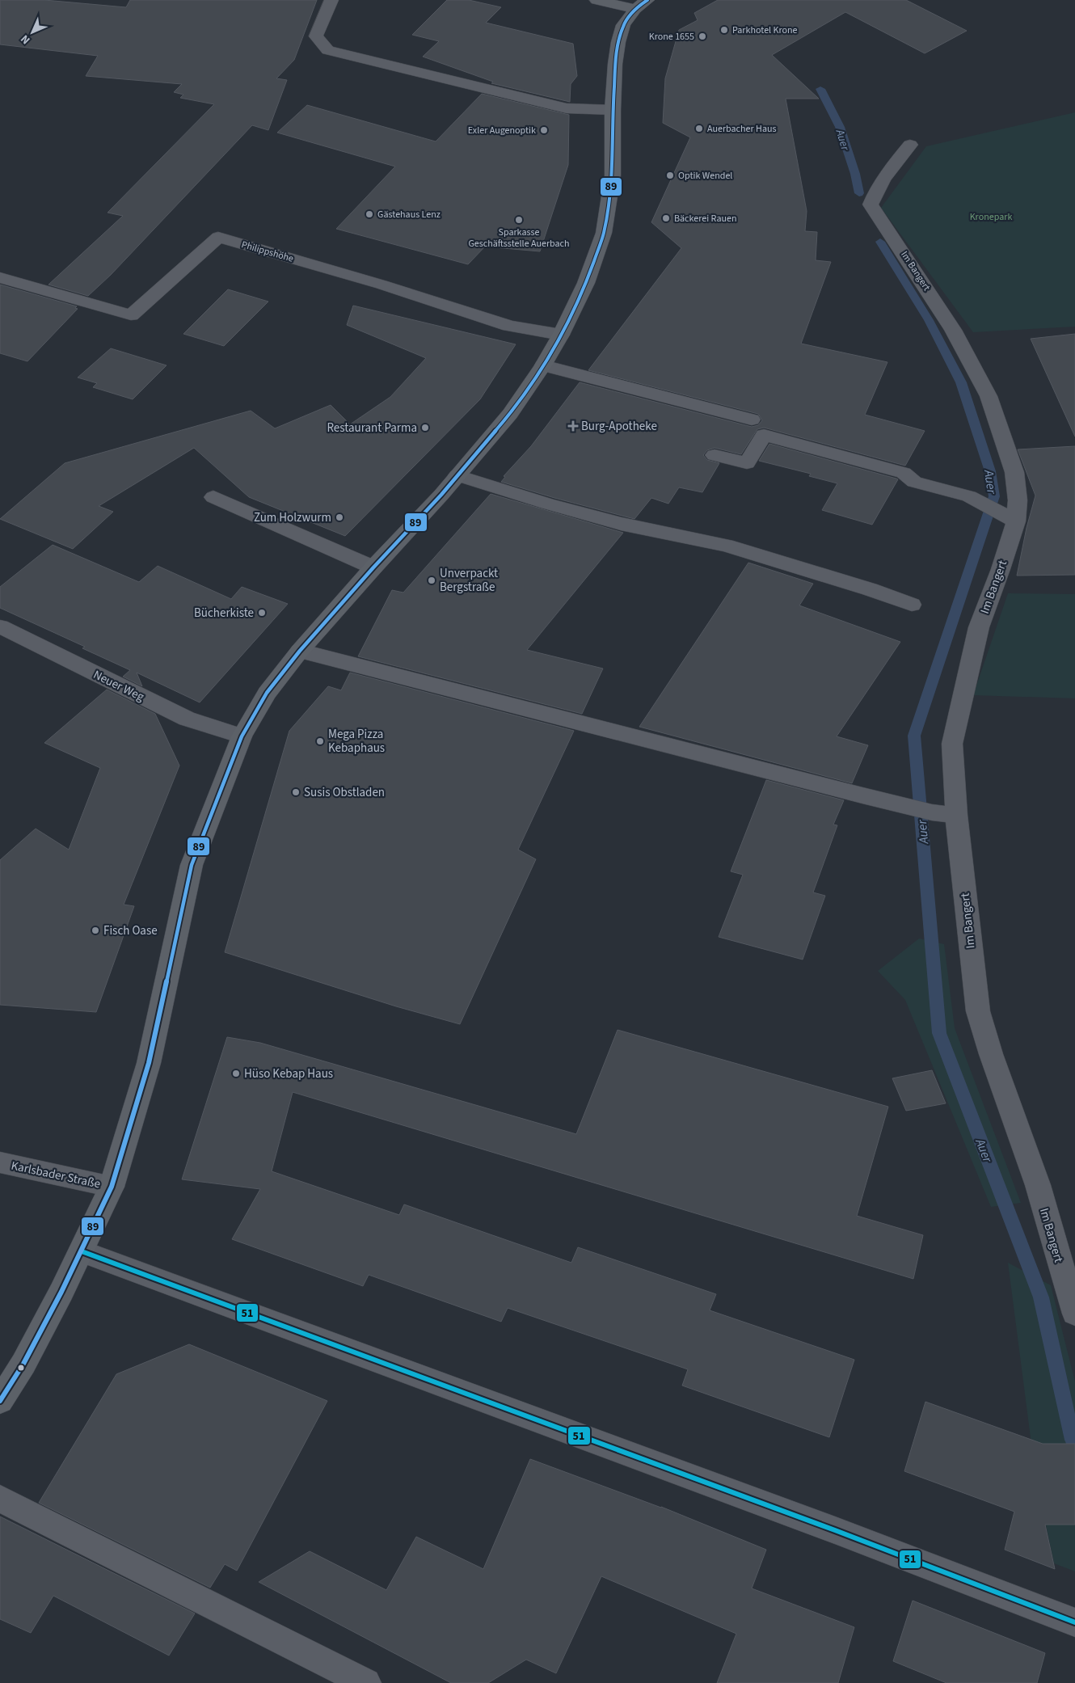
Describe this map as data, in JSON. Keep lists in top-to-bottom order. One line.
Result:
{"streets":{"street":["Philippshöhe","Im Bangert","Neuer Weg","Karlsbader Straße"]},"water":["Auer"],"parks":["Kronepark"],"places":{"other":["Parkhotel Krone","Krone 1655","Auerbacher Haus","Exler Augenoptik","Optik Wendel","Gästehaus Lenz","Bäckerei Rauen","Sparkasse Geschäftsstelle Auerbach","Restaurant Parma","Zum Holzwurm","Unverpackt Bergstraße","Bücherkiste","Mega Pizza Kebaphaus","Susis Obstladen","Fisch Oase","Hüso Kebap Haus"],"health":["Burg-Apotheke"]},"lines":["transit line 89","transit line 51"],"north":"bottom left"}
